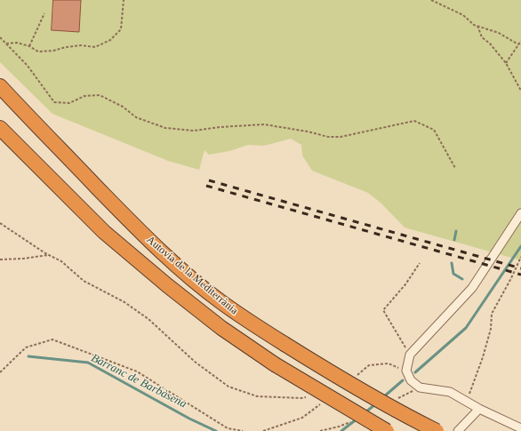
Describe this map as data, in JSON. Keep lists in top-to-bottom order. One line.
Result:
{"streets":{"highway":["Autovia de la Mediterrània"]},"water":["Barranc de Barbàsena"]}
